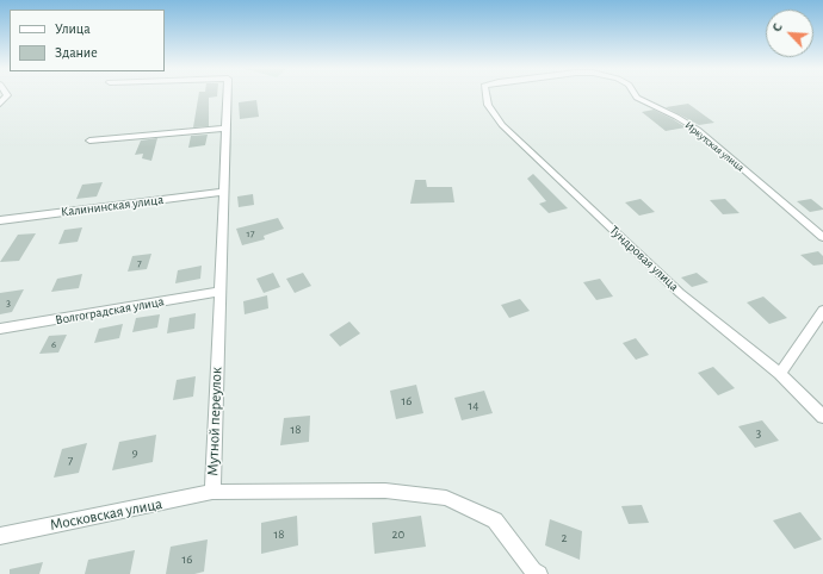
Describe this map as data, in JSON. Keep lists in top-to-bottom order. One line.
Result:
{"streets":{"street":["Иркутская улица","Калининская улица","Тундровая улица","Волгоградская улица","Мутной переулок","Московская улица"]},"crossings":[["Калининская улица","Мутной переулок"],["Волгоградская улица","Мутной переулок"],["Мутной переулок","Московская улица"]],"house_numbers":["17","7","3","6","16","14","18","3","9","7","18","20","2","16"],"legend":["Улица","Здание"],"north":"top left"}
